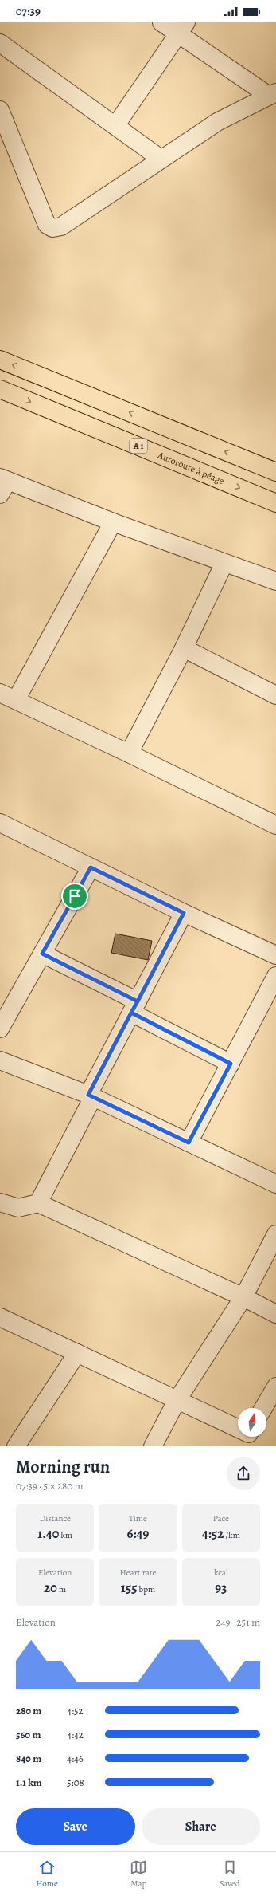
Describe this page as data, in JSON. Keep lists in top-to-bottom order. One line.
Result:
{"streets":{"highway":["A 1","Autoroute à péage"]},"north":"top","page":{"status":"07:39","heading":["Morning run","07:39 · 5 × 280 m"],"stats":[["Distance","1.40 km"],["Time","6:49"],["Pace","4:52 /km"],["Elevation","20 m"],["Heart rate","155 bpm"],["kcal","93"]],"chart":["Elevation","249–251 m"],"list":[{"name":"280 m","note":"4:52"},{"name":"560 m","note":"4:42"},{"name":"840 m","note":"4:46"},{"name":"1.1 km","note":"5:08"}],"buttons":["Save","Share"],"tabs":["Home","Map","Saved"]}}
